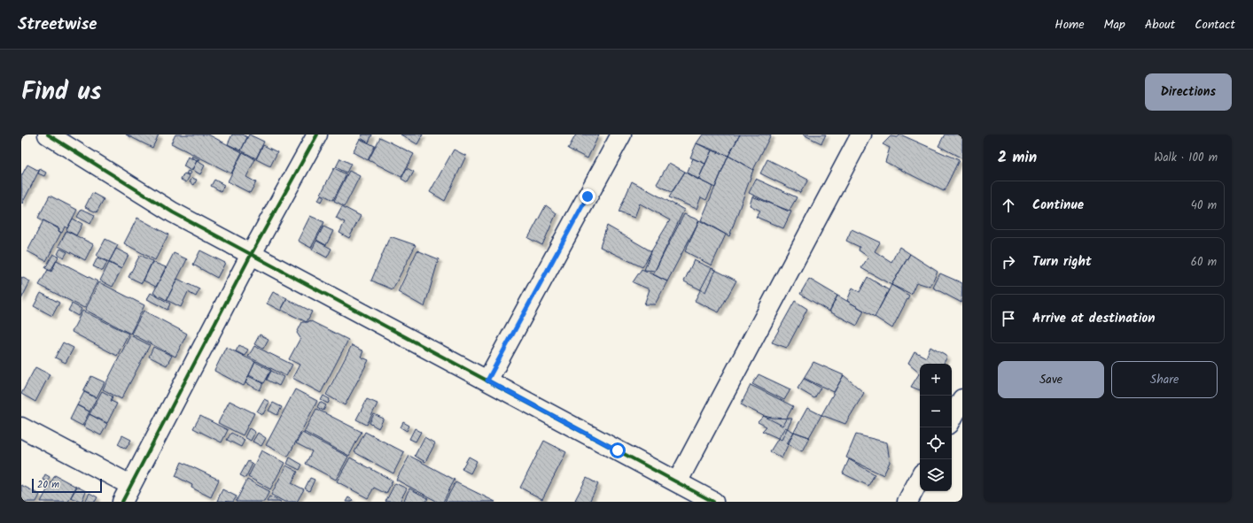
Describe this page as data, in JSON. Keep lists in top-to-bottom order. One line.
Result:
{"scale_bar":"20 m","page":{"header":"Streetwise","nav":["Home","Map","About","Contact"],"title":"Find us","buttons":["Directions",["Save","Share"]],"heading":["2 min","Walk · 100 m"],"list":[["Continue","40 m"],["Turn right","60 m"],"Arrive at destination"],"map_buttons":["+","−"],"scale":"20 m"}}
